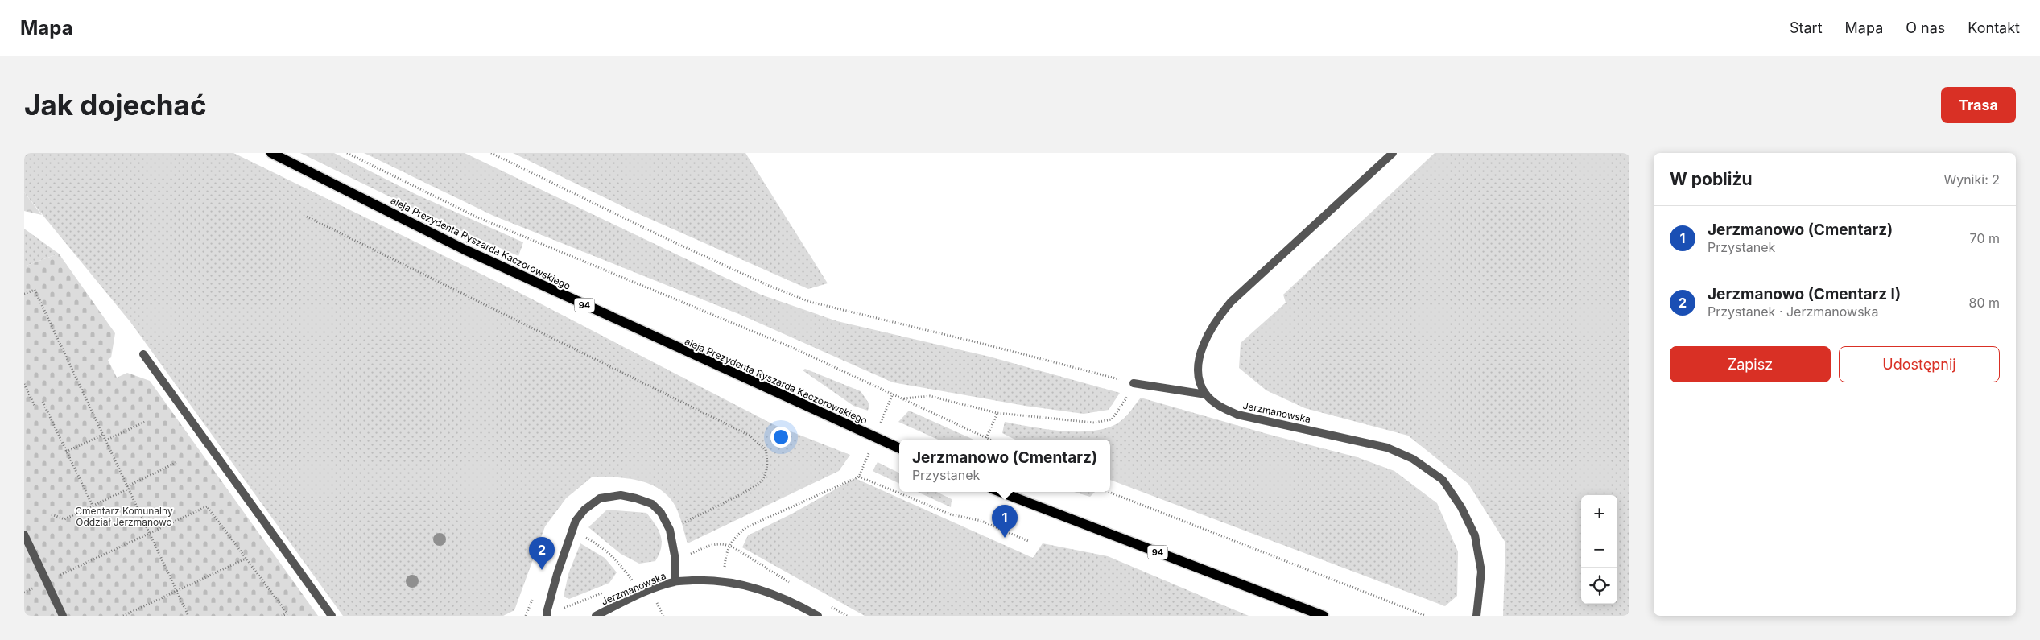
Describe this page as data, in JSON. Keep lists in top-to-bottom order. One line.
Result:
{"streets":{"main road":["aleja Prezydenta Ryszarda Kaczorowskiego","94"],"street":["Jerzmanowska"]},"parks":["Cmentarz Komunalny Oddział Jerzmanowo"],"page":{"header":"Mapa","nav":["Start","Mapa","O nas","Kontakt"],"buttons":["Trasa",["Zapisz","Udostępnij"]],"title":"Jak dojechać","heading":["W pobliżu","Wyniki: 2"],"list":[{"mark":"1","name":"Jerzmanowo (Cmentarz)","note":"Przystanek","value":"70 m"},{"mark":"2","name":"Jerzmanowo (Cmentarz I)","note":"Przystanek · Jerzmanowska","value":"80 m"}],"popup":["Jerzmanowo (Cmentarz)","Przystanek"],"map_buttons":["+","−"],"pins":["1","2"]}}
